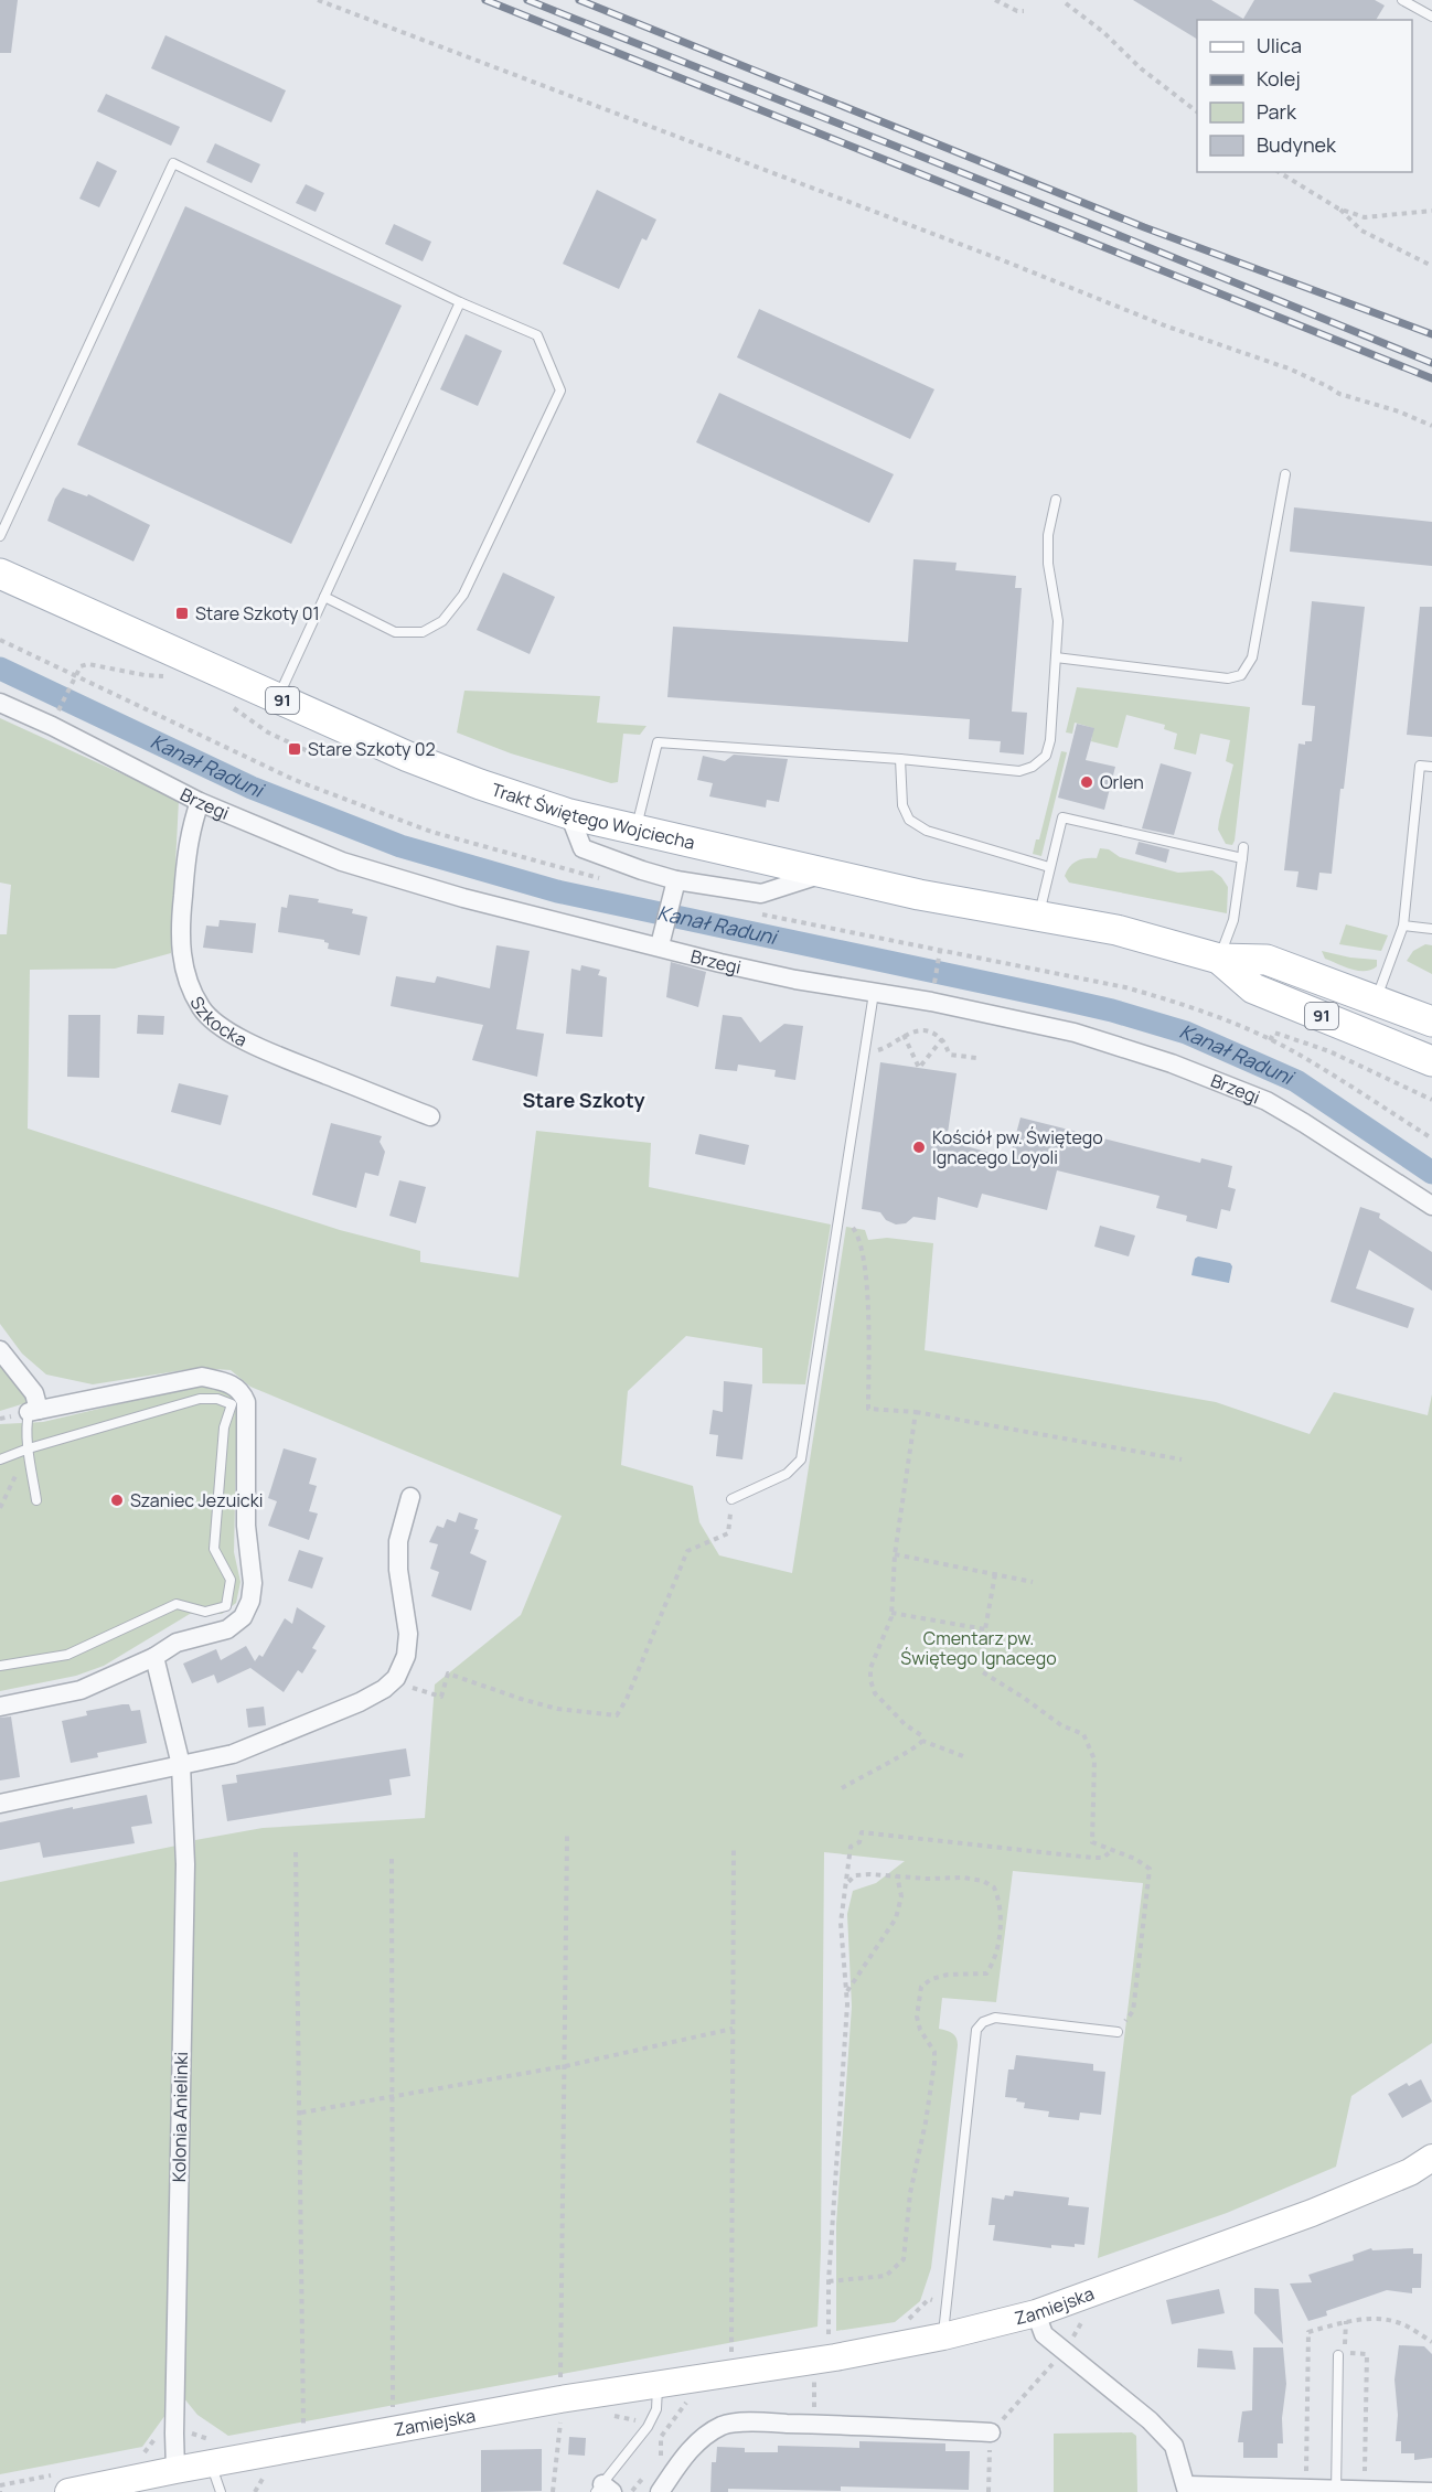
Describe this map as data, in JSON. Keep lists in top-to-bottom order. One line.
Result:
{"streets":{"main road":["91","Trakt Świętego Wojciecha"],"street":["Brzegi","Szkocka","Kolonia Anielinki","Zamiejska"]},"crossings":[["Brzegi","Szkocka"],["Kolonia Anielinki","Zamiejska"]],"districts":["Stare Szkoty"],"water":["Kanał Raduni"],"parks":["Cmentarz pw. Świętego Ignacego"],"places":{"transit":["Stare Szkoty 01","Stare Szkoty 02"],"other":["Orlen","Kościół pw. Świętego Ignacego Loyoli","Szaniec Jezuicki"]},"legend":["Ulica","Kolej","Park","Budynek"]}
